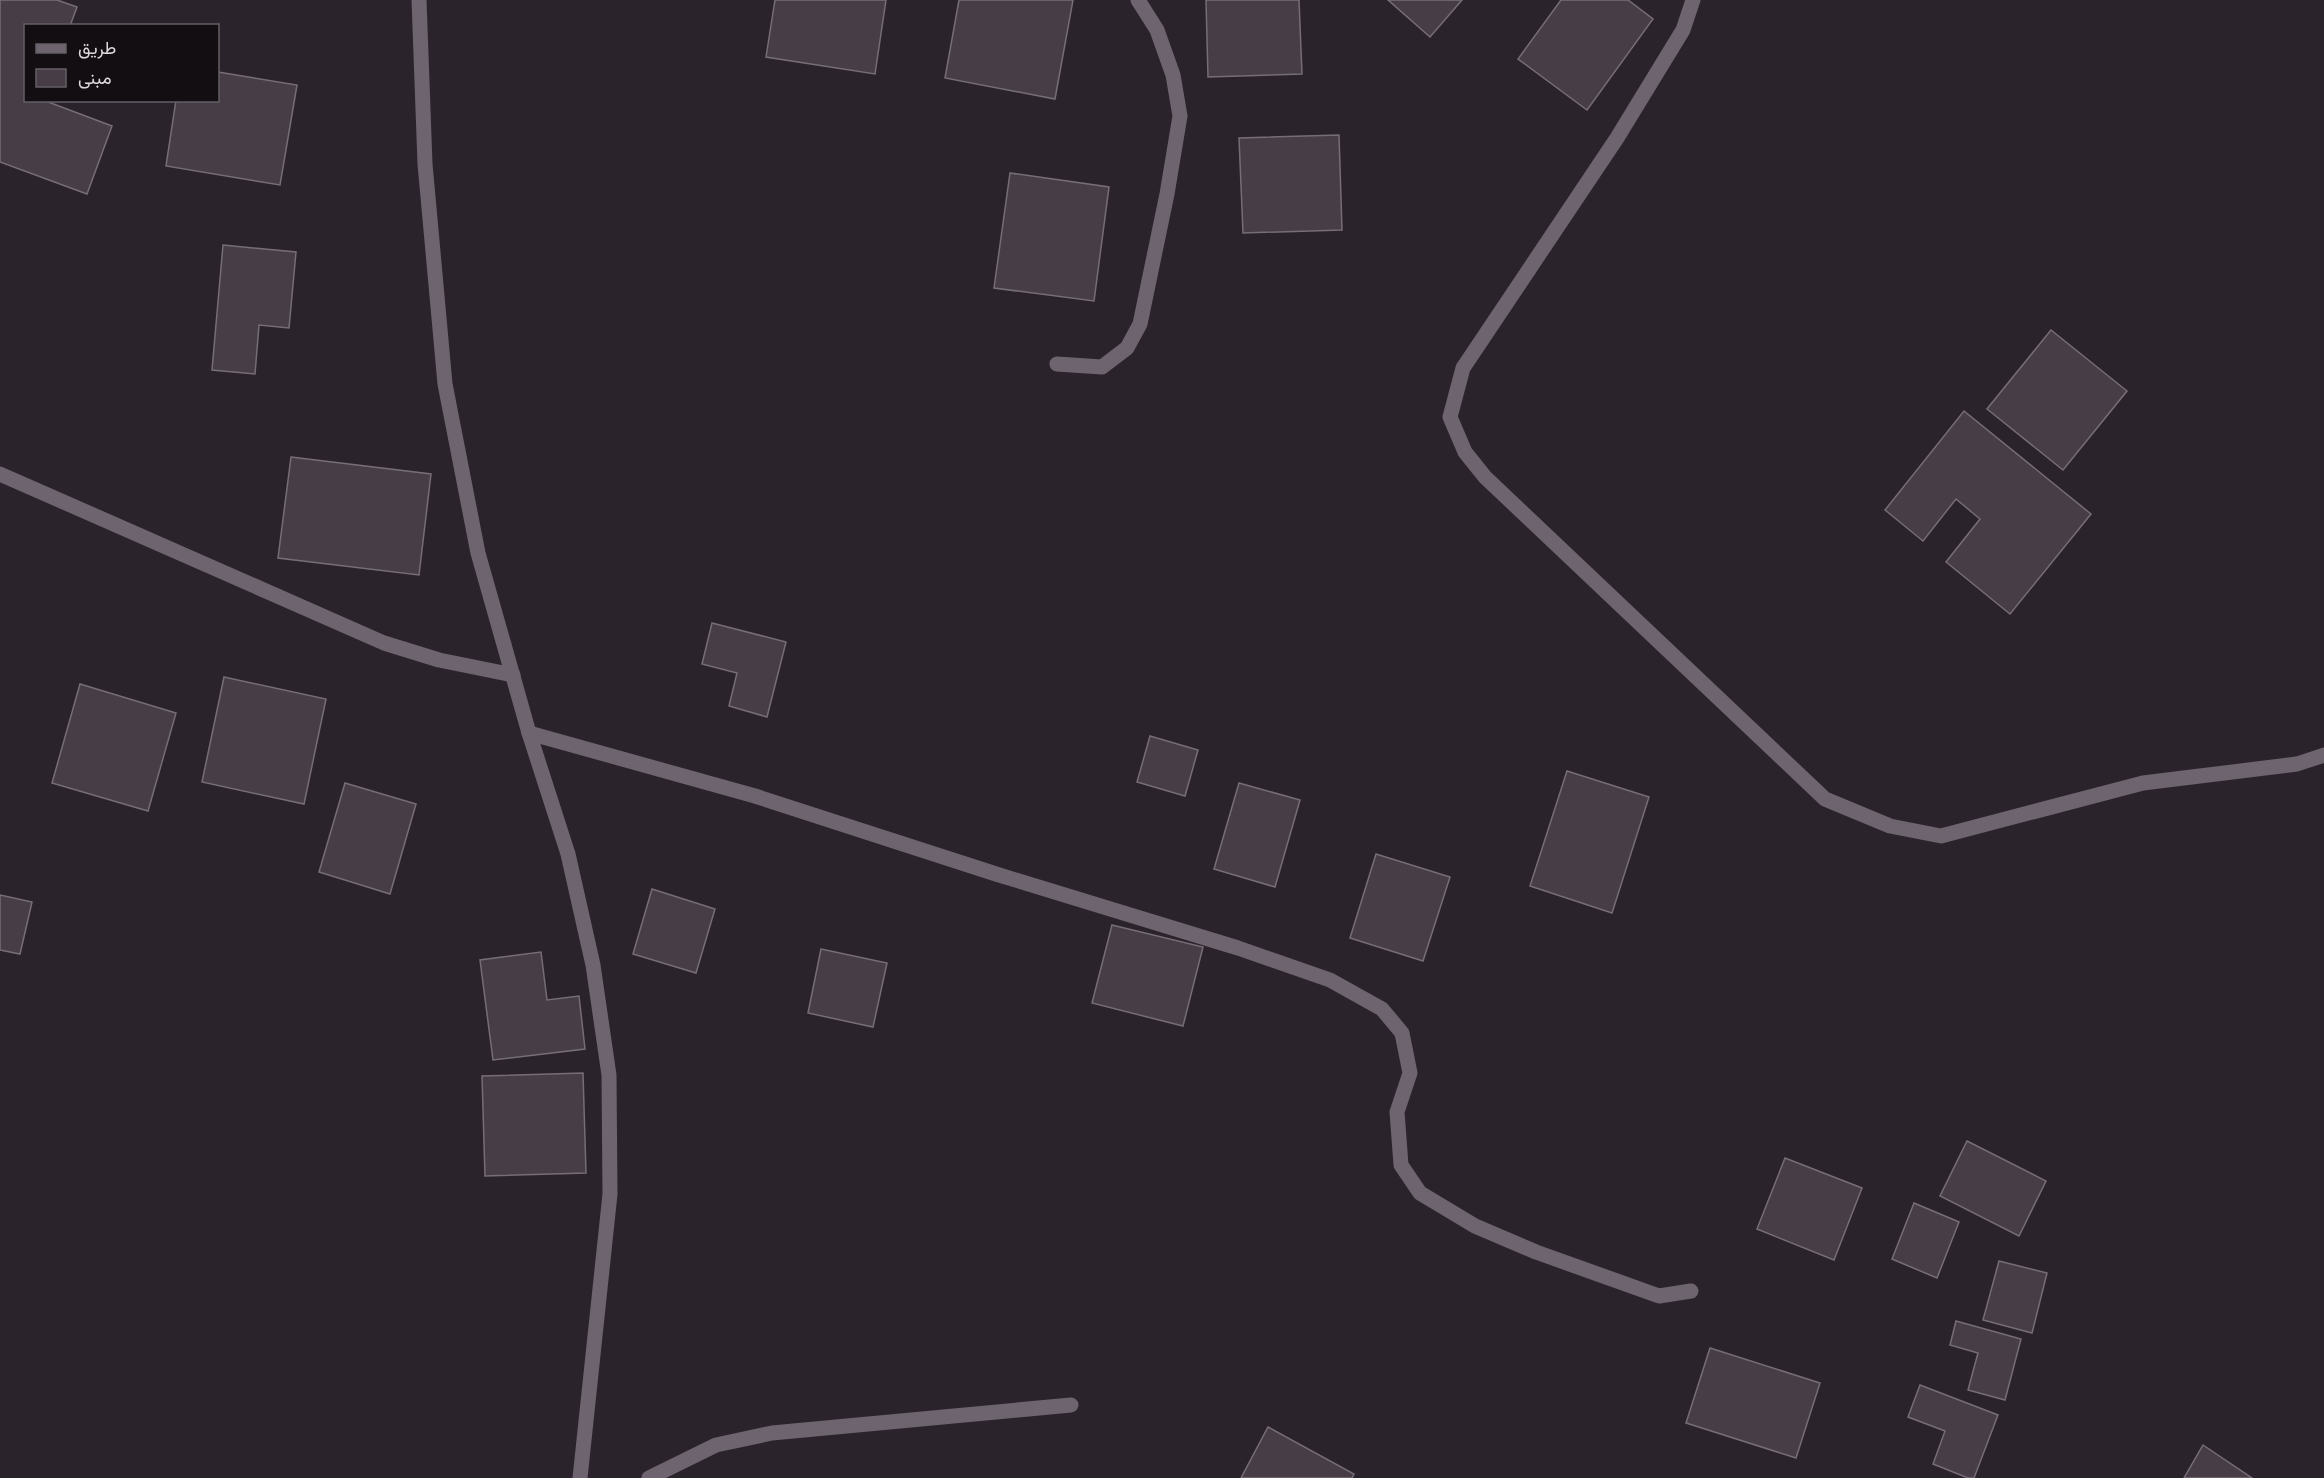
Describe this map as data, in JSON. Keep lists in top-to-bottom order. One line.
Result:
{"legend":["طريق","مبنى"]}
